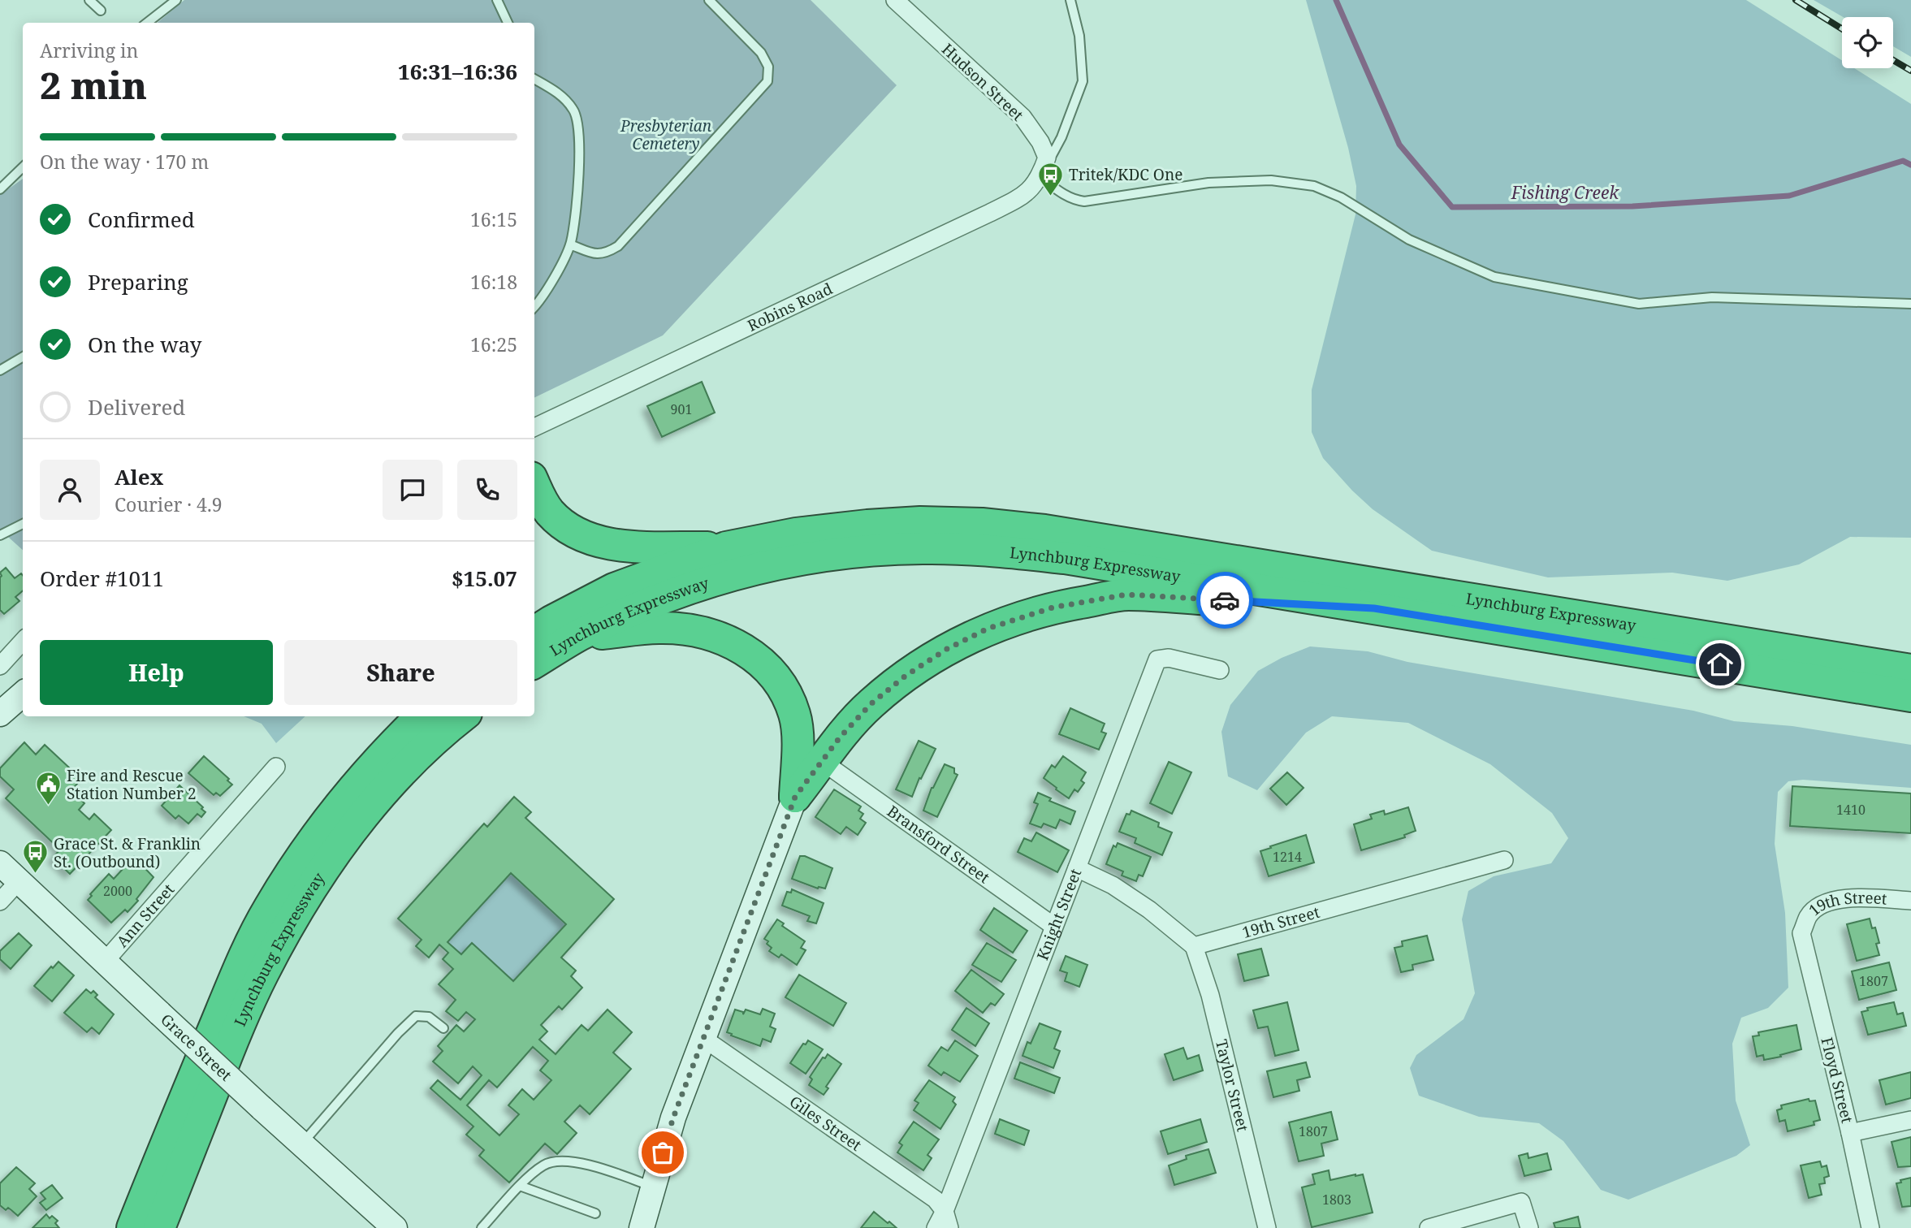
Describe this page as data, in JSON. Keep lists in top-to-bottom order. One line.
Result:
{"streets":{"highway":["Lynchburg Expressway"],"main road":["Grace Street"],"street":["Hudson Street","Robins Road","Bransford Street","19th Street","Knight Street","Ann Street","Floyd Street","Taylor Street","Giles Street"]},"crossings":[["Hudson Street","Robins Road"],["Bransford Street","Knight Street"],["19th Street","Floyd Street"],["19th Street","Taylor Street"],["Knight Street","Giles Street"],["Ann Street","Grace Street"]],"water":["Fishing Creek"],"parks":["Presbyterian Cemetery"],"places":{"bus stop":["Tritek/KDC One","Grace St. & Franklin St. (Outbound)"],"public building":["Fire and Rescue Station Number 2"]},"house_numbers":["901","1410","1214","2000","1807","1807","1803"],"page":{"heading":["2 min","Arriving in","16:31–16:36"],"panel":["Alex","Courier · 4.9","Order #1011","$15.07"],"bar":"On the way · 170 m","list":[["Confirmed","16:15"],["Preparing","16:18"],["On the way","16:25"],"Delivered"],"buttons":["Help","Share"]}}
